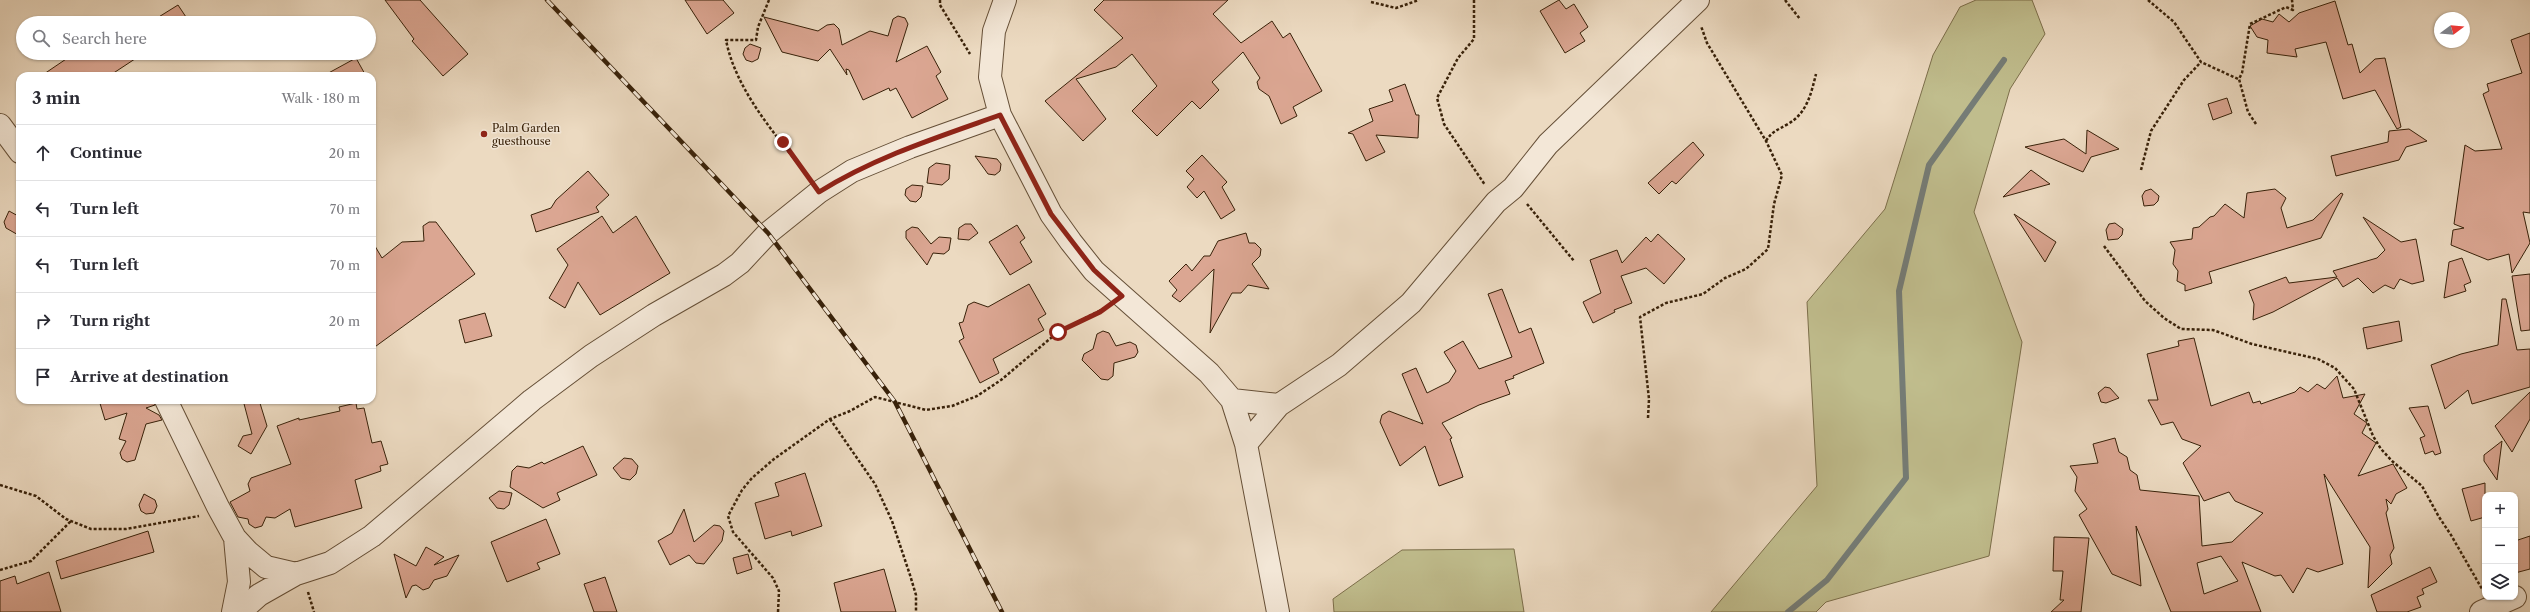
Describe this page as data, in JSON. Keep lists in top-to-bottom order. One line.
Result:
{"places":["Palm Garden guesthouse"],"north":"right","page":{"search":"Search here","heading":["3 min","Walk · 180 m"],"list":[["Continue","20 m"],["Turn left","70 m"],["Turn left","70 m"],["Turn right","20 m"],"Arrive at destination"],"map_buttons":["+","−"]}}
